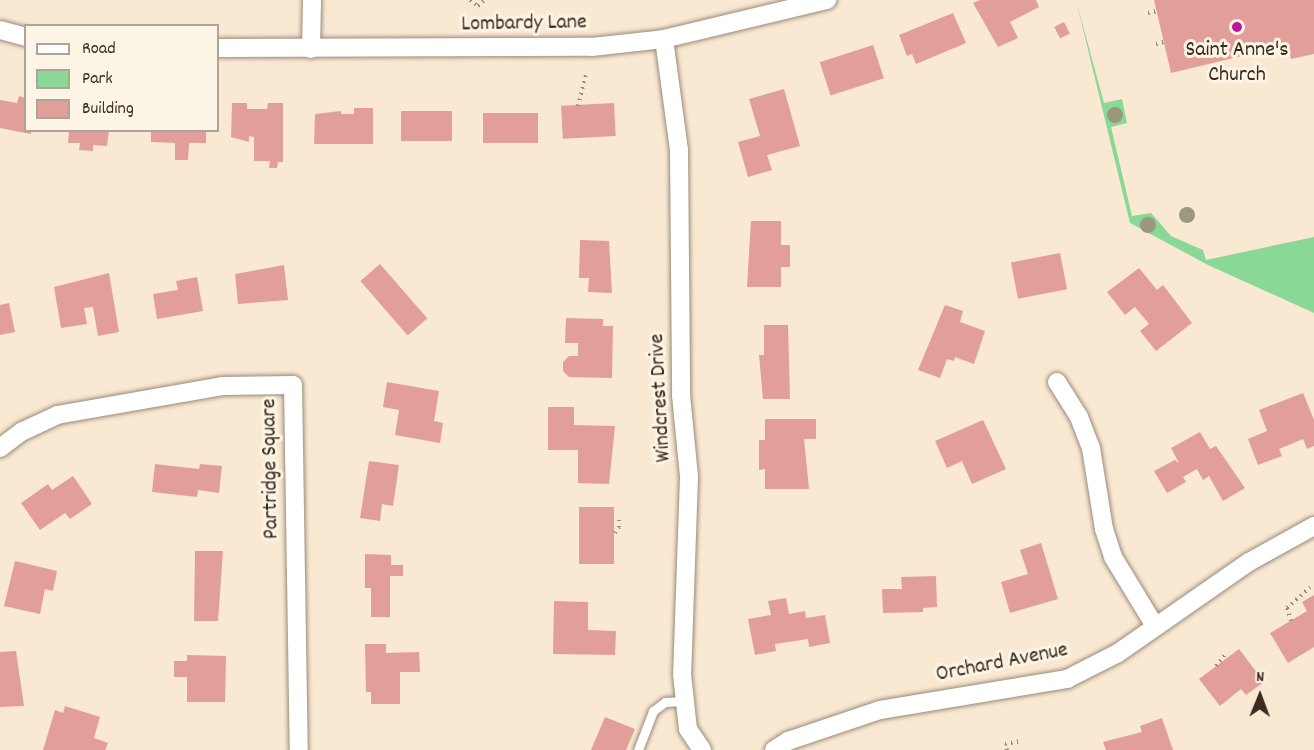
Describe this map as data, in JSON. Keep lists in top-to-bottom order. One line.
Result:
{"streets":{"street":["Lombardy Lane","Windcrest Drive","Partridge Square","Orchard Avenue"]},"crossings":[["Lombardy Lane","Windcrest Drive"]],"places":["Saint Anne's Church"],"legend":["Road","Park","Building"],"north":"top"}
